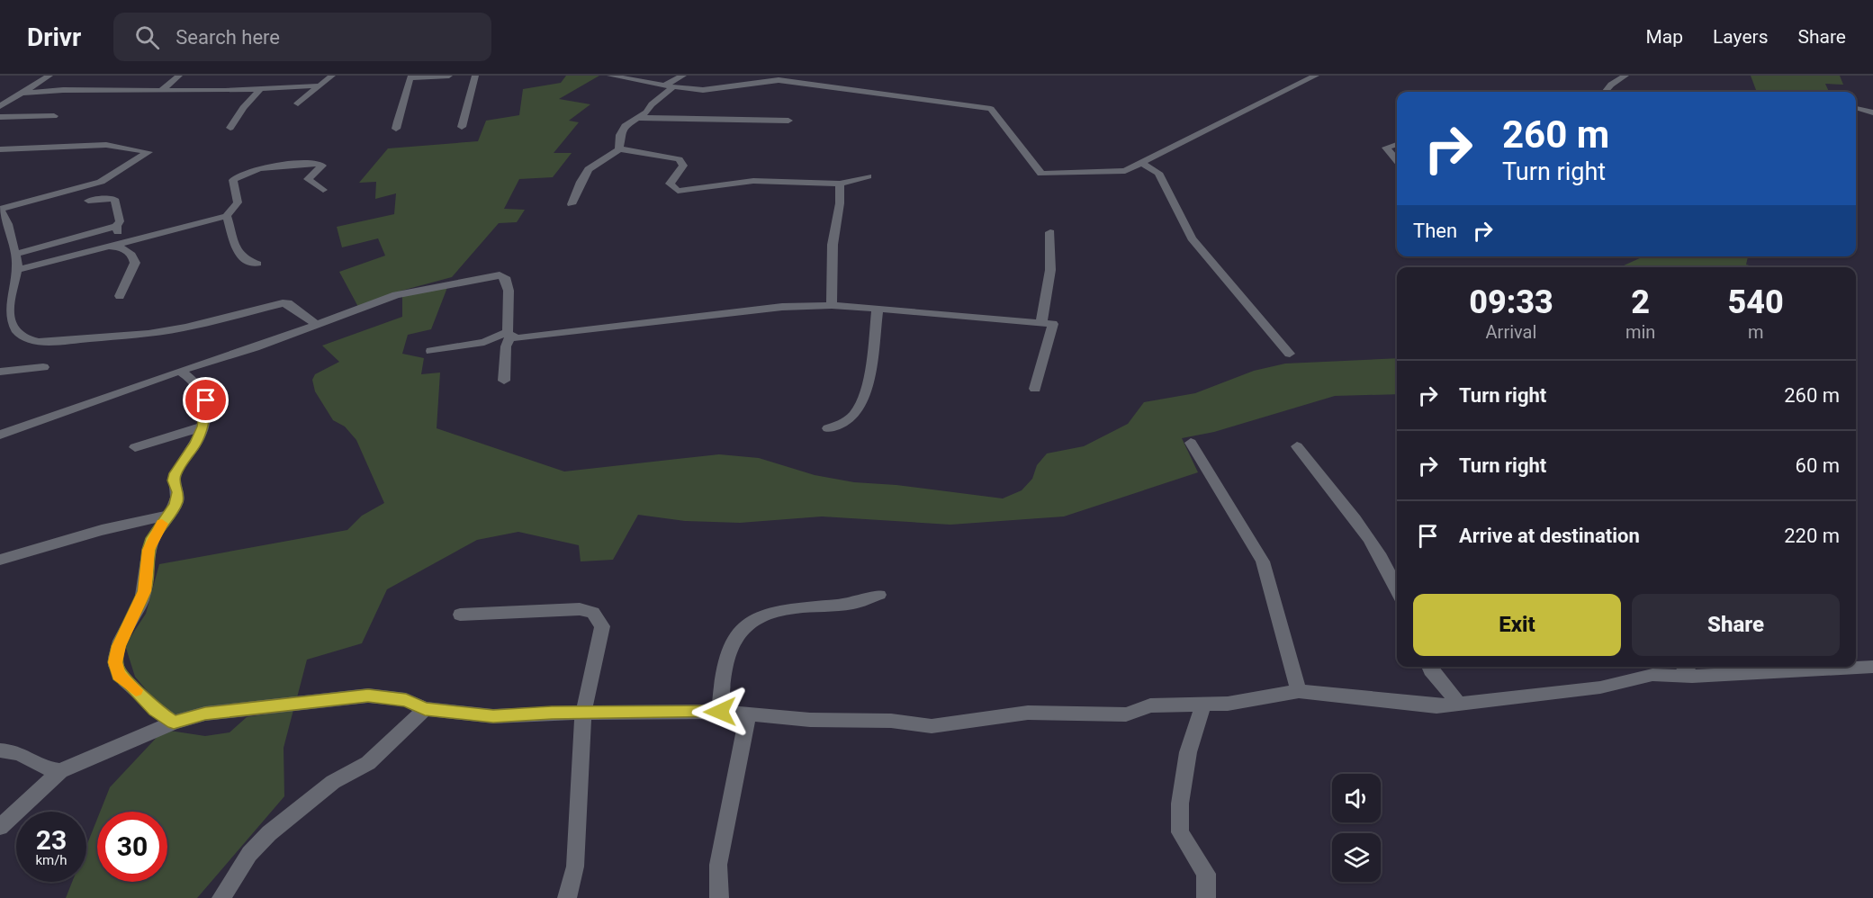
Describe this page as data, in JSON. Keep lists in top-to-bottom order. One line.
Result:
{"page":{"header":"Drivr","search":"Search here","nav":["Map","Layers","Share"],"turn":["260 m","Turn right"],"then":"Then","eta":["09:33","Arrival","2","min","540","m"],"list":[{"name":"Turn right","value":"260 m"},{"name":"Turn right","value":"60 m"},{"name":"Arrive at destination","value":"220 m"}],"buttons":["Exit","Share"],"speed":"23 km/h","limit":"30"}}
